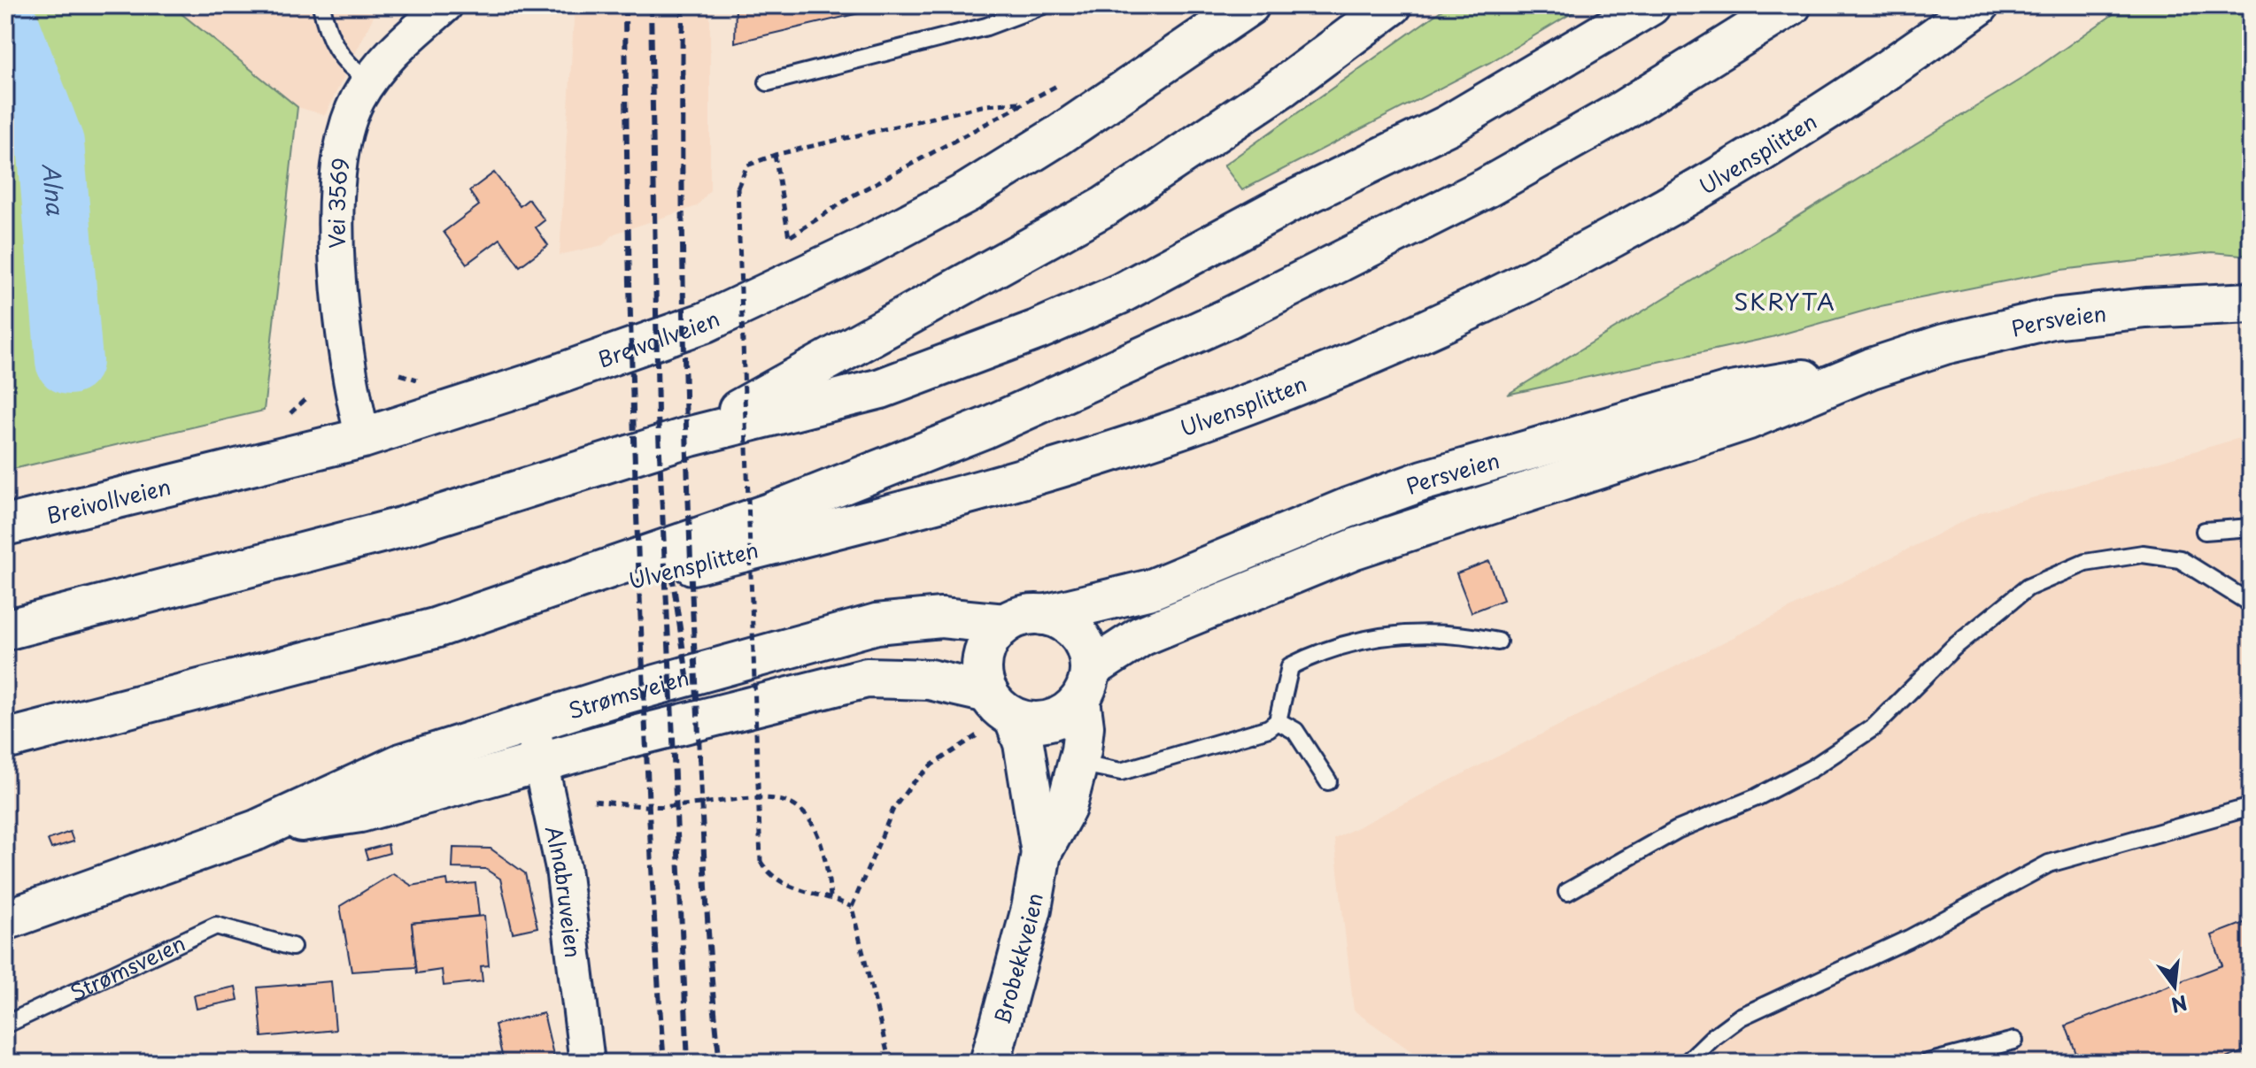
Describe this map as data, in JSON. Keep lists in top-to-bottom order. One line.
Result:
{"streets":{"main road":["Ulvensplitten","Persveien","Breivollveien","Strømsveien","Brobekkveien"],"street":["Vei 3569","Alnabruveien"]},"crossings":[["Vei 3569","Breivollveien"],["Persveien","Strømsveien"],["Persveien","Brobekkveien"],["Strømsveien","Alnabruveien"],["Strømsveien","Brobekkveien"]],"districts":["SKRYTA"],"water":["Alna"],"north":"bottom"}
